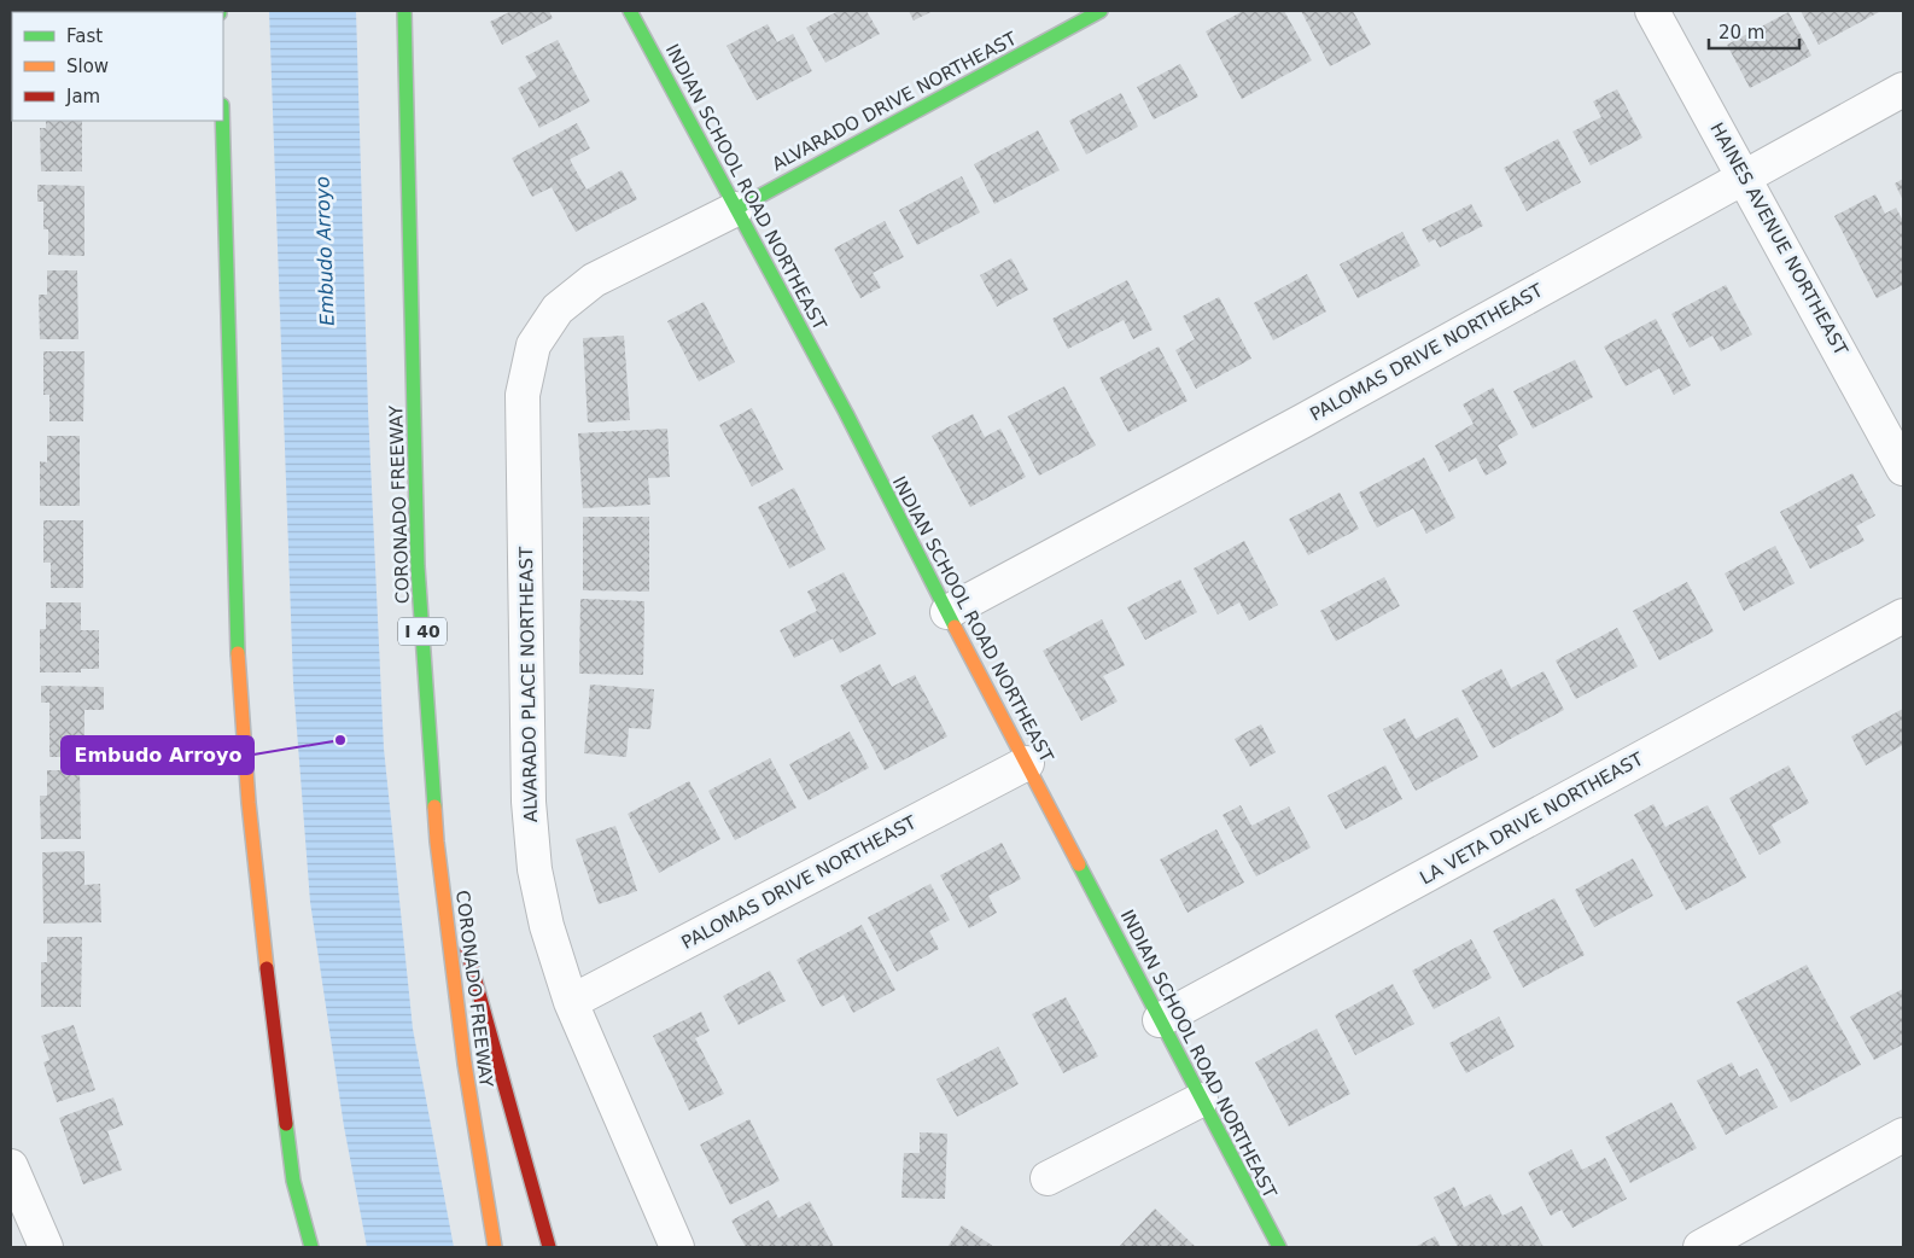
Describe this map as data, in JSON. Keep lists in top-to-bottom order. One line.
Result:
{"streets":{"main road":["ALVARADO DRIVE NORTHEAST","INDIAN SCHOOL ROAD NORTHEAST","CORONADO FREEWAY","I 40"],"street":["HAINES AVENUE NORTHEAST","PALOMAS DRIVE NORTHEAST","ALVARADO PLACE NORTHEAST","LA VETA DRIVE NORTHEAST"]},"crossings":[["ALVARADO DRIVE NORTHEAST","INDIAN SCHOOL ROAD NORTHEAST"],["ALVARADO DRIVE NORTHEAST","ALVARADO PLACE NORTHEAST"],["INDIAN SCHOOL ROAD NORTHEAST","PALOMAS DRIVE NORTHEAST"],["INDIAN SCHOOL ROAD NORTHEAST","ALVARADO PLACE NORTHEAST"],["INDIAN SCHOOL ROAD NORTHEAST","LA VETA DRIVE NORTHEAST"],["HAINES AVENUE NORTHEAST","PALOMAS DRIVE NORTHEAST"],["PALOMAS DRIVE NORTHEAST","ALVARADO PLACE NORTHEAST"]],"water":["Embudo Arroyo"],"places":["Embudo Arroyo"],"legend":["Fast","Slow","Jam"],"scale_bar":"20 m"}
